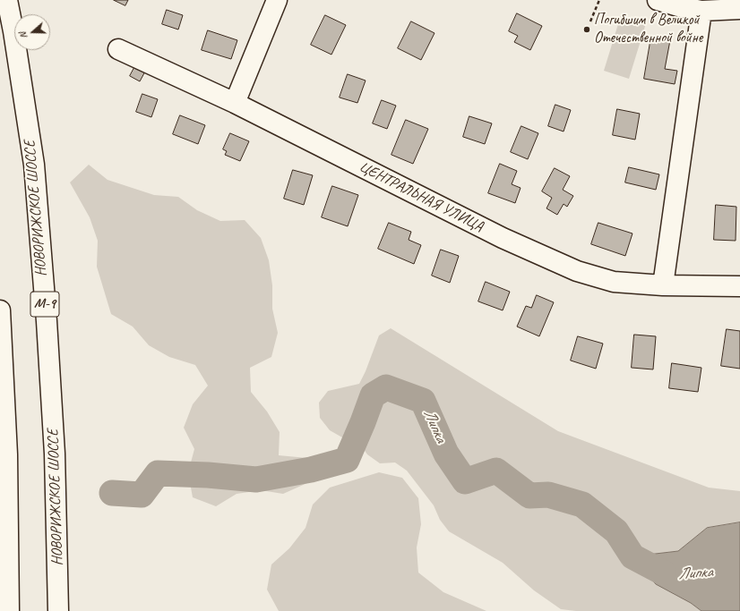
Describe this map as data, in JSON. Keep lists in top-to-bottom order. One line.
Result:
{"streets":{"main road":["ЦЕНТРАЛЬНАЯ УЛИЦА","НОВОРИЖСКОЕ ШОССЕ","М-9"]},"water":["Липка"],"places":["Погибшим в Великой Отечественной войне"],"north":"left"}
